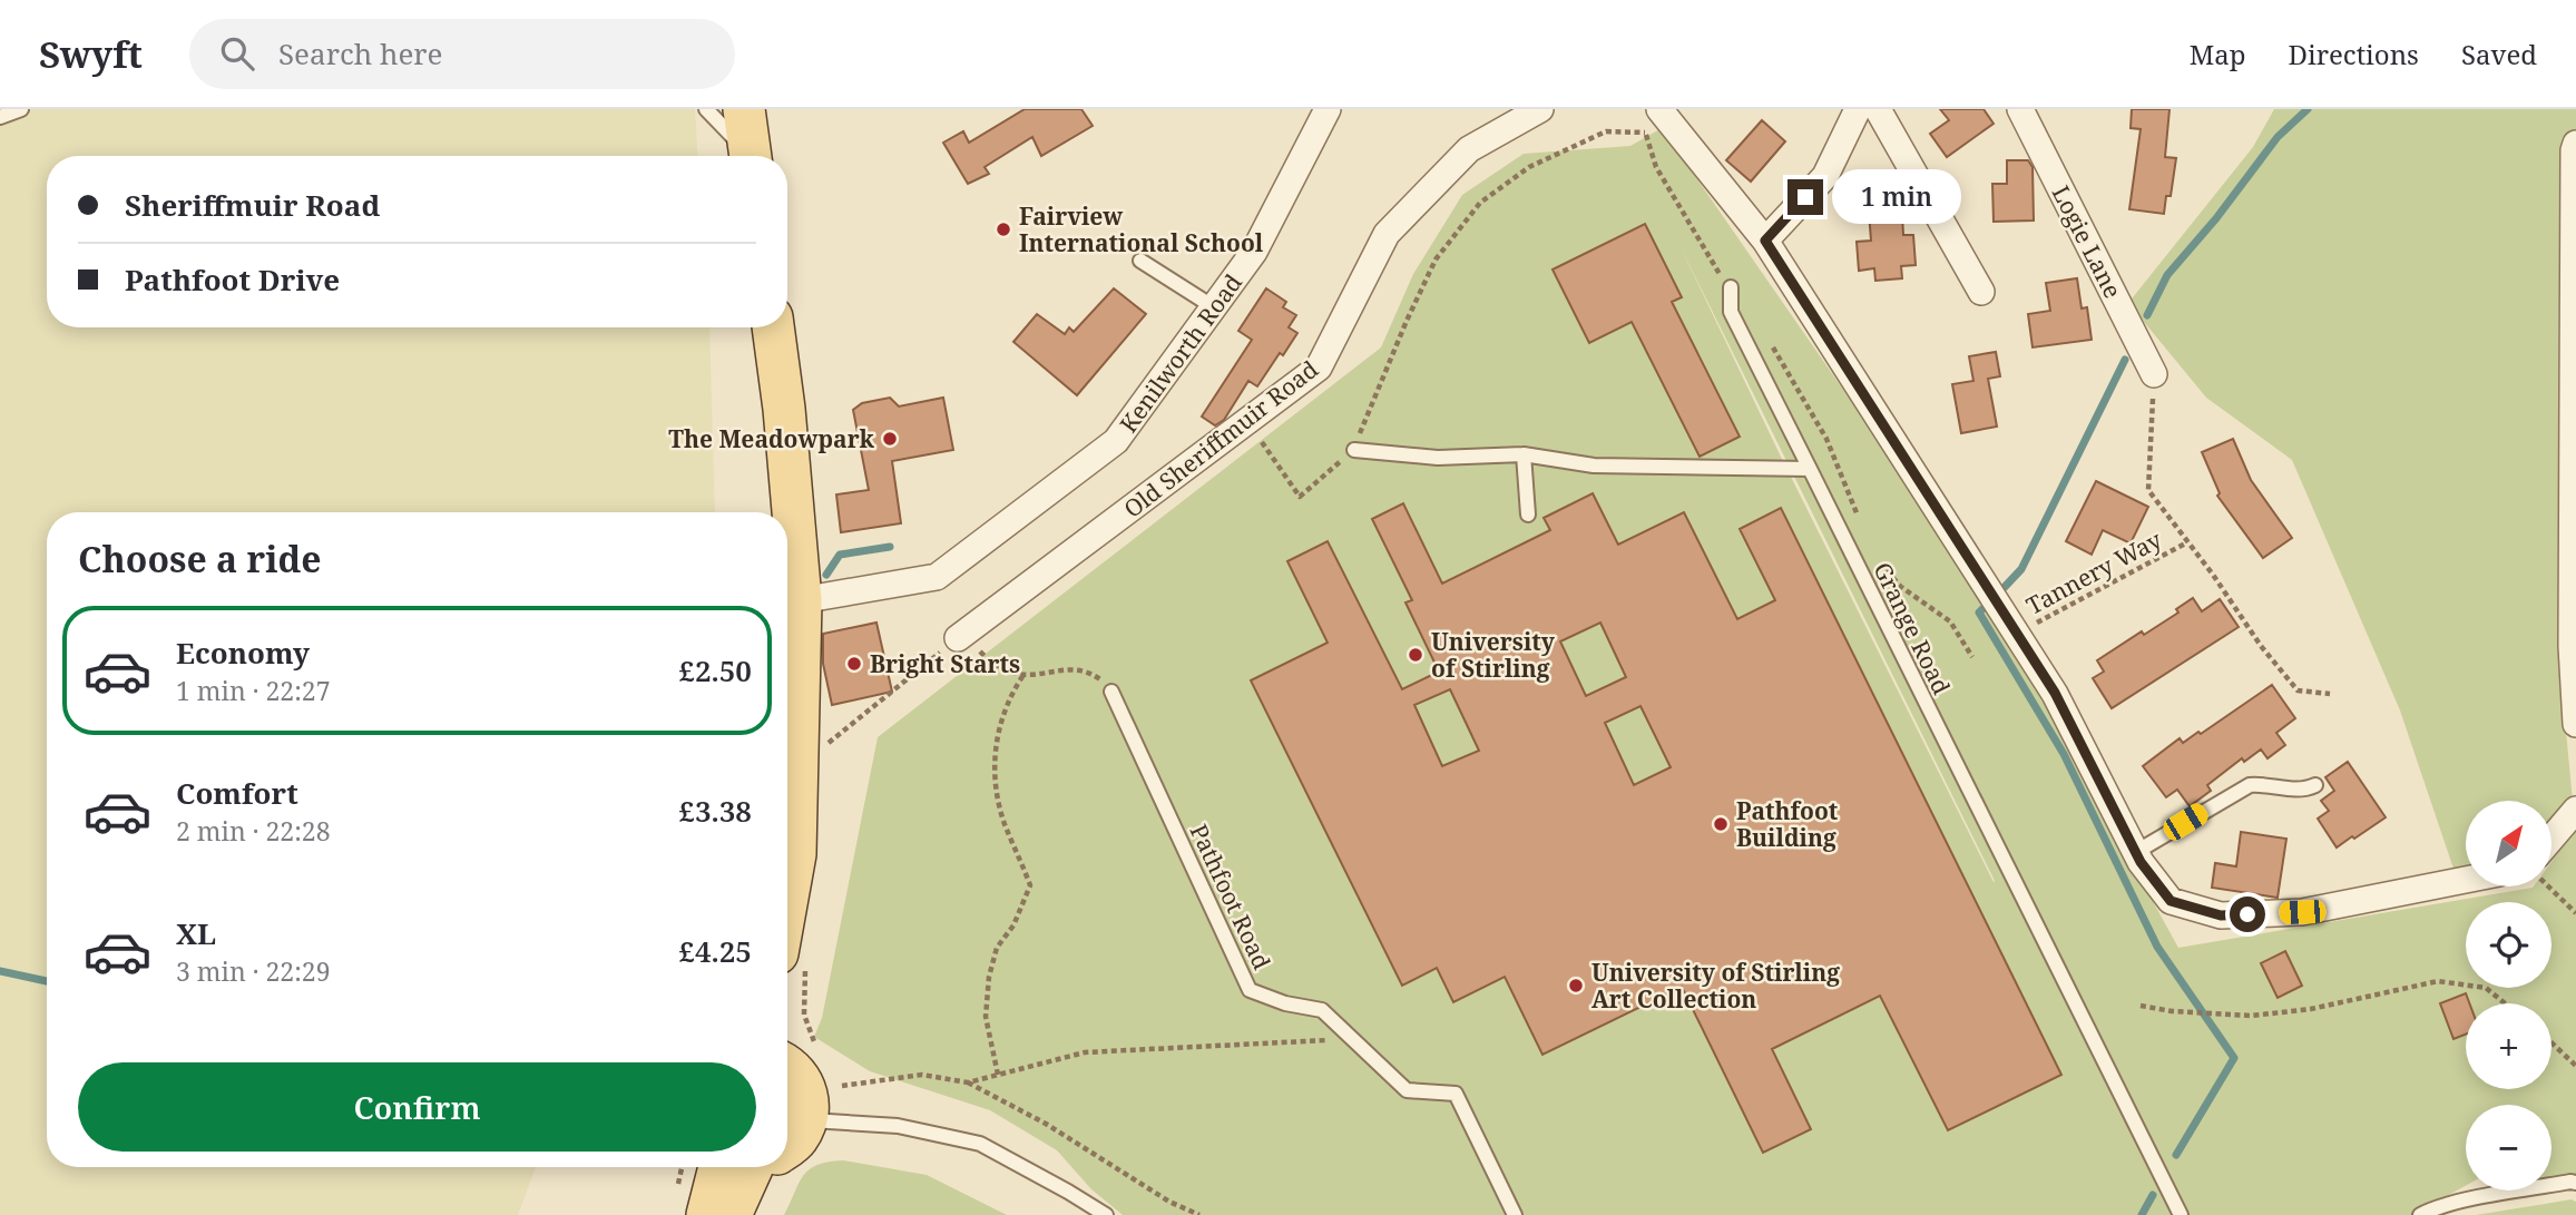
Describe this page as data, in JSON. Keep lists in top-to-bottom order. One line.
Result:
{"streets":{"street":["Logie Lane","Kenilworth Road","Old Sheriffmuir Road"],"lane":["Grange Road","Pathfoot Road"],"path":["Tannery Way"]},"places":["Fairview International School","The Meadowpark","University of Stirling","Bright Starts","Pathfoot Building","University of Stirling Art Collection"],"north":"top right","page":{"header":"Swyft","search":"Search here","nav":["Map","Directions","Saved"],"banner":["Sheriffmuir Road","Pathfoot Drive"],"bubble":"1 min","heading":"Choose a ride","list":[{"name":"Economy","note":"1 min · 22:27","value":"£2.50"},{"name":"Comfort","note":"2 min · 22:28","value":"£3.38"},{"name":"XL","note":"3 min · 22:29","value":"£4.25"}],"map_buttons":["+","−"],"buttons":"Confirm"}}
